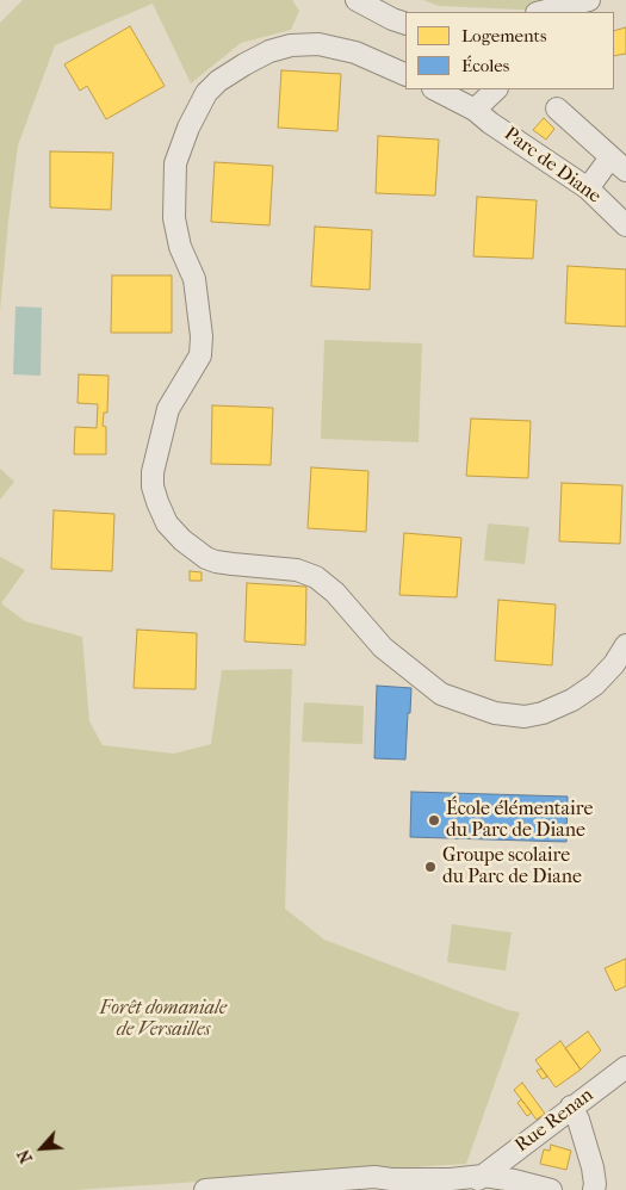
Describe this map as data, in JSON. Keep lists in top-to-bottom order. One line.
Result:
{"streets":{"street":["Parc de Diane","Rue Renan"]},"parks":["Forêt domaniale de Versailles"],"places":["École élémentaire du Parc de Diane","Groupe scolaire du Parc de Diane"],"legend":["Logements","Écoles"],"north":"bottom left"}
